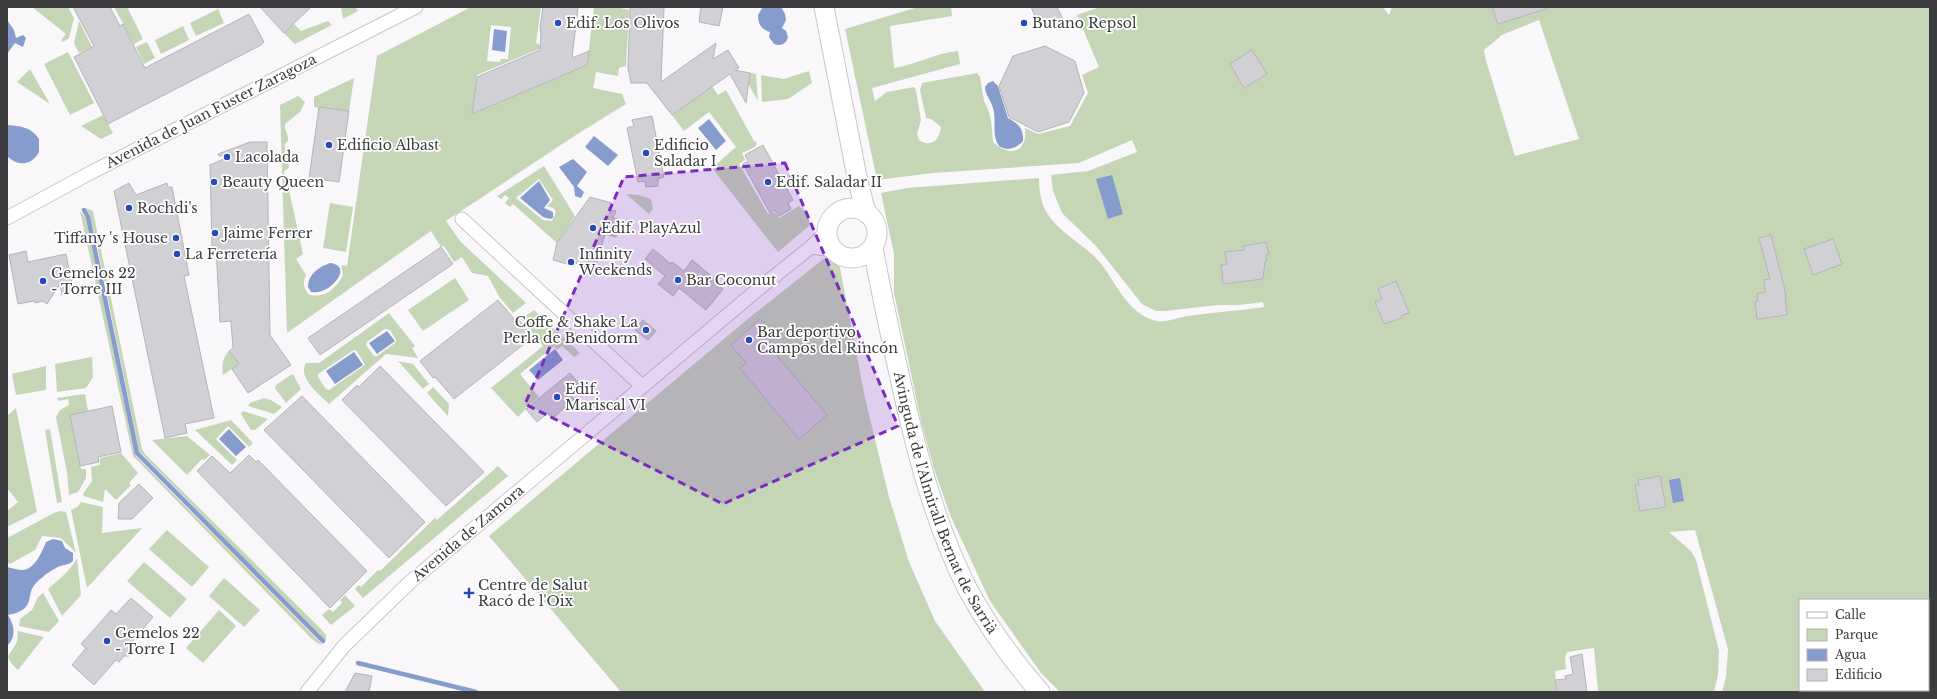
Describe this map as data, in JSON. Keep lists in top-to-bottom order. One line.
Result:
{"streets":{"street":["Avenida de Juan Fuster Zaragoza","Avinguda de l'Almirall Bernat de Sarrià","Avenida de Zamora"]},"crossings":[["Avinguda de l'Almirall Bernat de Sarrià","Avenida de Zamora"]],"places":{"other":["Edif. Los Olivos","Butano Repsol","Edificio Albast","Edificio Saladar I","Lacolada","Beauty Queen","Edif. Saladar II","Rochdi's","Edif. PlayAzul","Jaime Ferrer","Tiffany 's House","La Ferretería","Infinity Weekends","Bar Coconut","Gemelos 22 - Torre III","Coffe & Shake La Perla de Benidorm","Bar deportivo Campos del Rincón","Edif. Mariscal VI","Gemelos 22 - Torre I"],"health":["Centre de Salut Racó de l'Oix"]},"legend":["Calle","Parque","Agua","Edificio"]}
